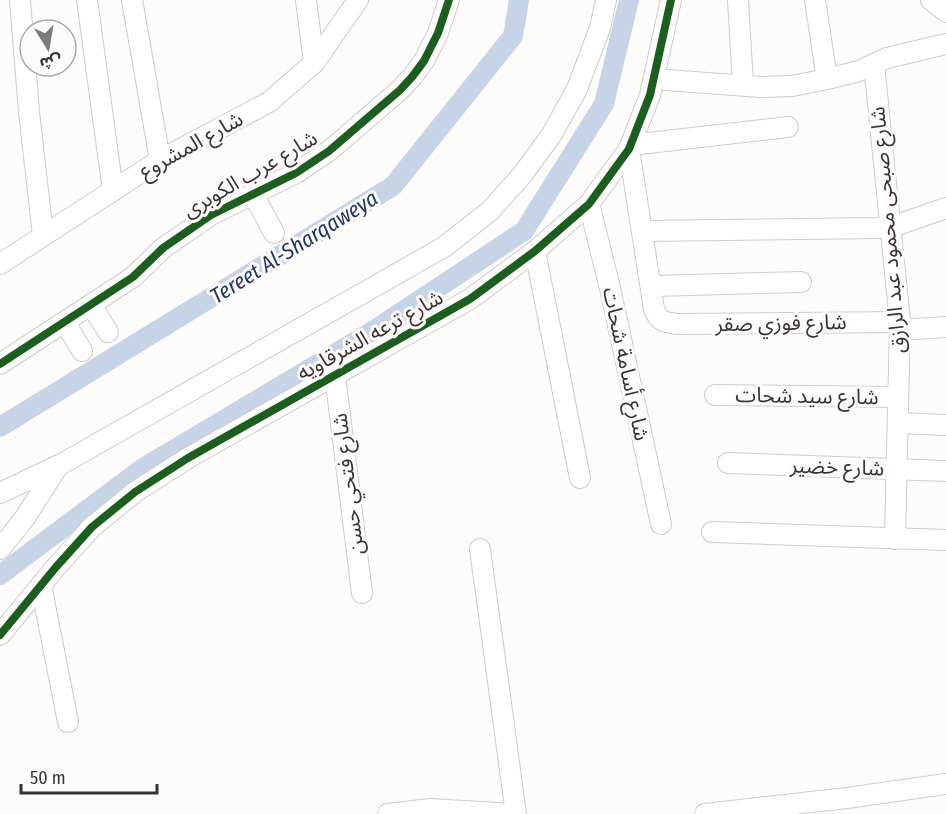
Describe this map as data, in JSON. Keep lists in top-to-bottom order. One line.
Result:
{"streets":{"street":["شارع المشروع","شارع عرب الكوبرى","شارع صبحى محمود عبد الرازق","شارع فوزي صقر","شارع ترعه الشرقاويه","شارع أسامة شحات","شارع سيد شحات","شارع خضير","شارع فتحي حسن"]},"crossings":[["شارع صبحى محمود عبد الرازق","شارع فوزي صقر"],["شارع صبحى محمود عبد الرازق","شارع سيد شحات"],["شارع صبحى محمود عبد الرازق","شارع خضير"],["شارع ترعه الشرقاويه","شارع أسامة شحات"],["شارع ترعه الشرقاويه","شارع فتحي حسن"]],"water":["Tereet Al-Sharqaweya"],"scale_bar":"50 m","north":"bottom"}
